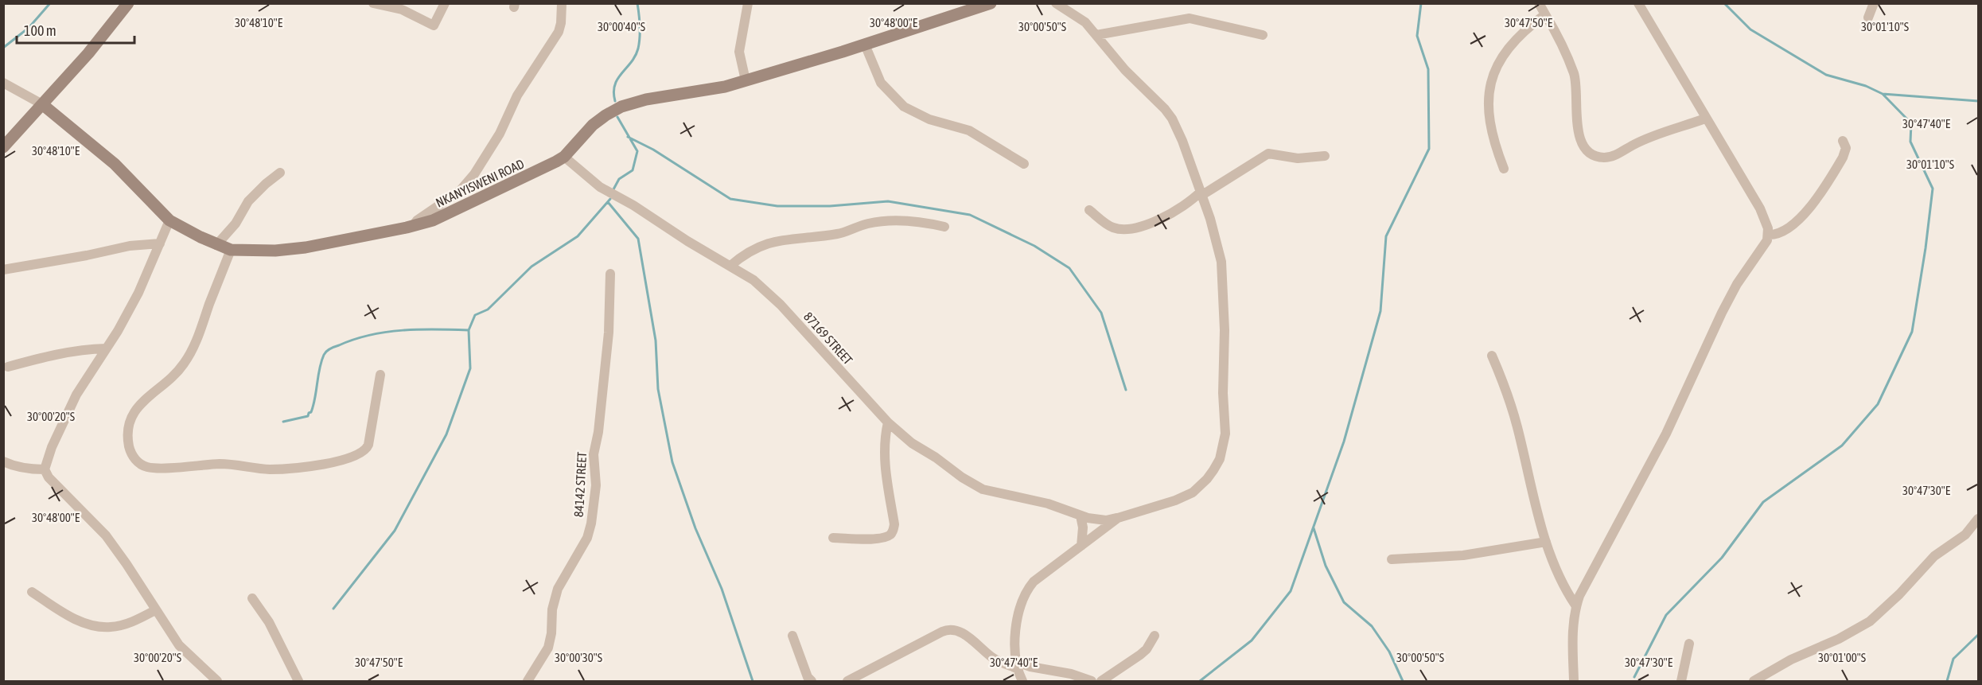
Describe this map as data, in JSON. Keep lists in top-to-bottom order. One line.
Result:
{"streets":{"street":["NKANYISWENI ROAD","87169 STREET","84142 STREET"]},"crossings":[["NKANYISWENI ROAD","87169 STREET"]],"scale_bar":"100 m","coordinates":["30°48'00\"E","30°47'50\"E","30°48'10\"E","30°00'40\"S","30°00'50\"S","30°01'10\"S","30°47'40\"E","30°00'20\"S","30°47'30\"E","30°00'30\"S","30°01'00\"S"]}
